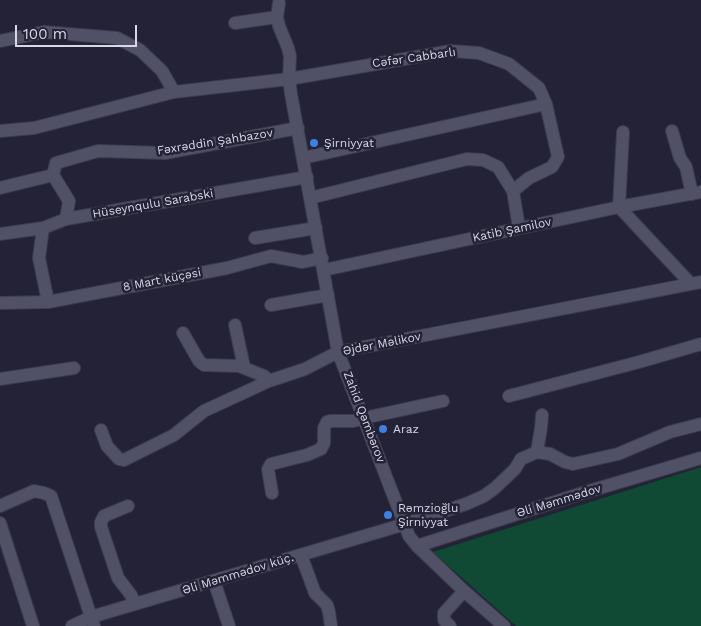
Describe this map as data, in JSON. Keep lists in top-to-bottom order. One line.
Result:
{"streets":{"street":["Cəfər Cabbarlı","Fəxrəddin Şahbazov","Hüseynqulu Sarabski","Katib Şamilov","8 Mart küçəsi","Əjdər Məlikov","Zahid Qəmbərov","Əli Məmmədov","Əli Məmmədov küç."]},"crossings":[["Cəfər Cabbarlı","Zahid Qəmbərov"],["Fəxrəddin Şahbazov","Zahid Qəmbərov"],["Hüseynqulu Sarabski","Zahid Qəmbərov"],["Katib Şamilov","8 Mart küçəsi"],["Katib Şamilov","Zahid Qəmbərov"],["8 Mart küçəsi","Zahid Qəmbərov"],["Əjdər Məlikov","Zahid Qəmbərov"],["Zahid Qəmbərov","Əli Məmmədov"],["Zahid Qəmbərov","Əli Məmmədov küç."]],"places":["Şirniyyat","Araz","Rəmzioğlu Şirniyyat"],"scale_bar":"100 m"}
